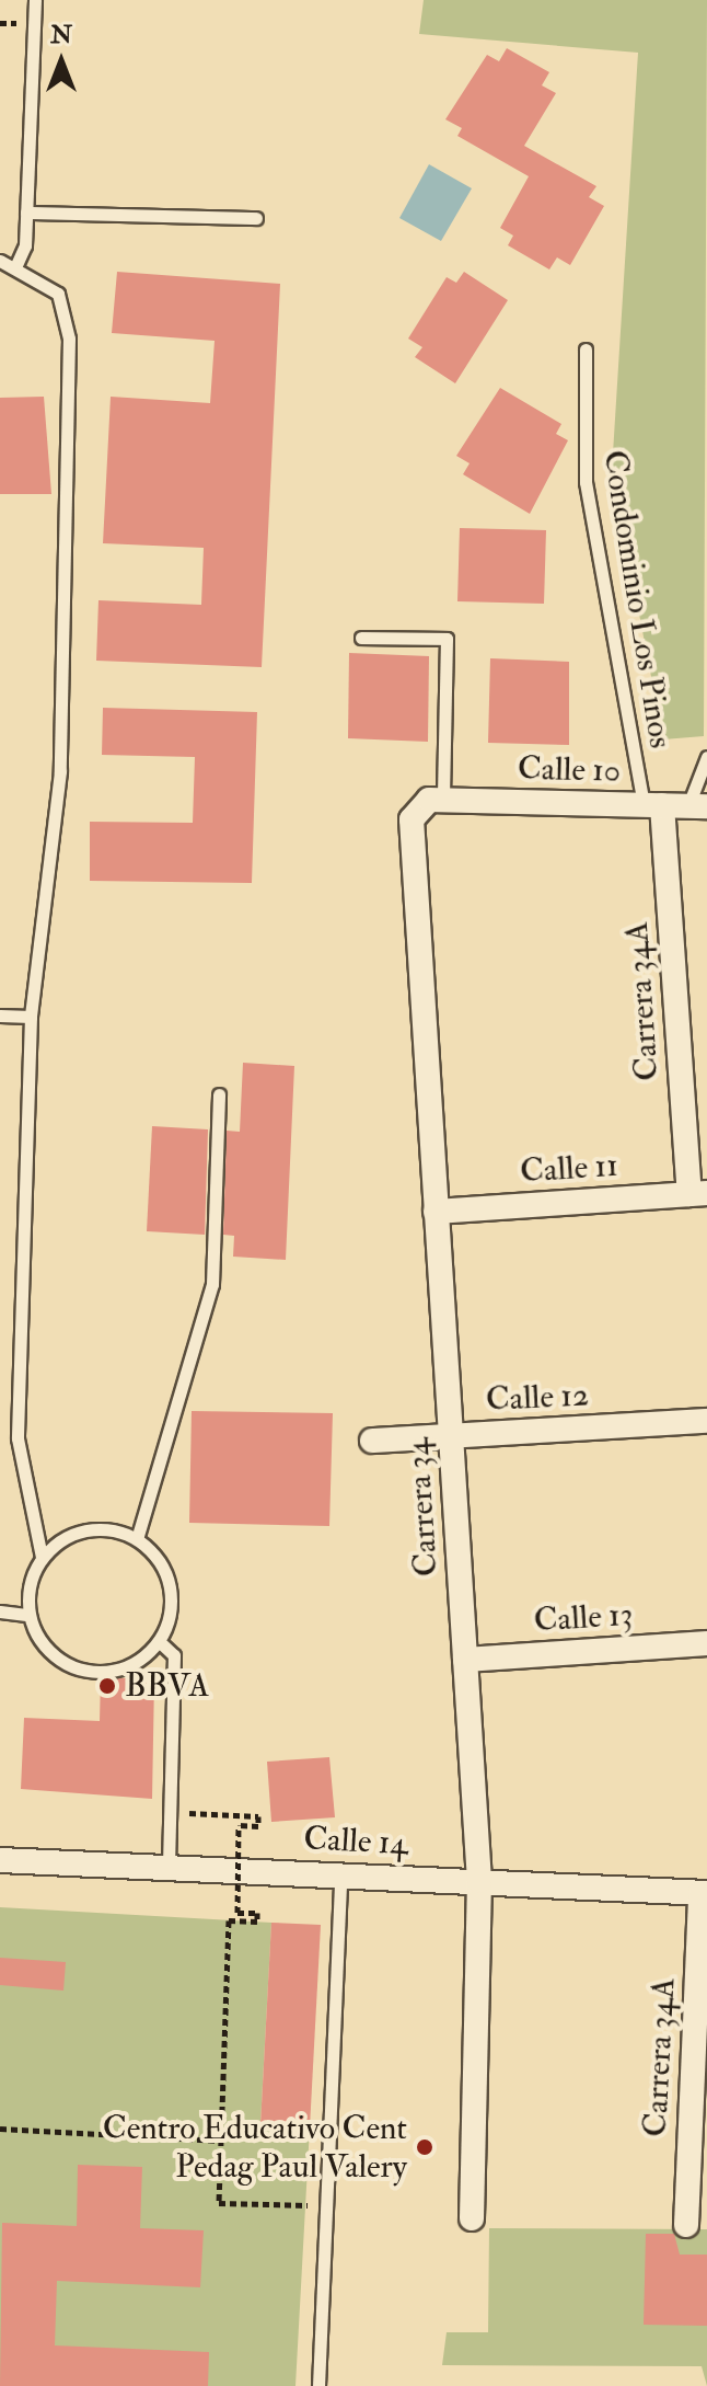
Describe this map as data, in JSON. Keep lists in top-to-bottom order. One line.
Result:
{"streets":{"street":["Calle 10","Carrera 34A","Calle 11","Calle 12","Carrera 34","Calle 13","Calle 14"],"lane":["Condominio Los Pinos"]},"crossings":[["Condominio Los Pinos","Calle 10"],["Condominio Los Pinos","Carrera 34A"],["Calle 10","Carrera 34A"],["Calle 10","Carrera 34"],["Carrera 34A","Calle 11"],["Carrera 34A","Calle 14"],["Calle 11","Carrera 34"],["Calle 12","Carrera 34"],["Carrera 34","Calle 13"],["Carrera 34","Calle 14"]],"places":["BBVA","Centro Educativo Cent Pedag Paul Valery"],"north":"top"}
